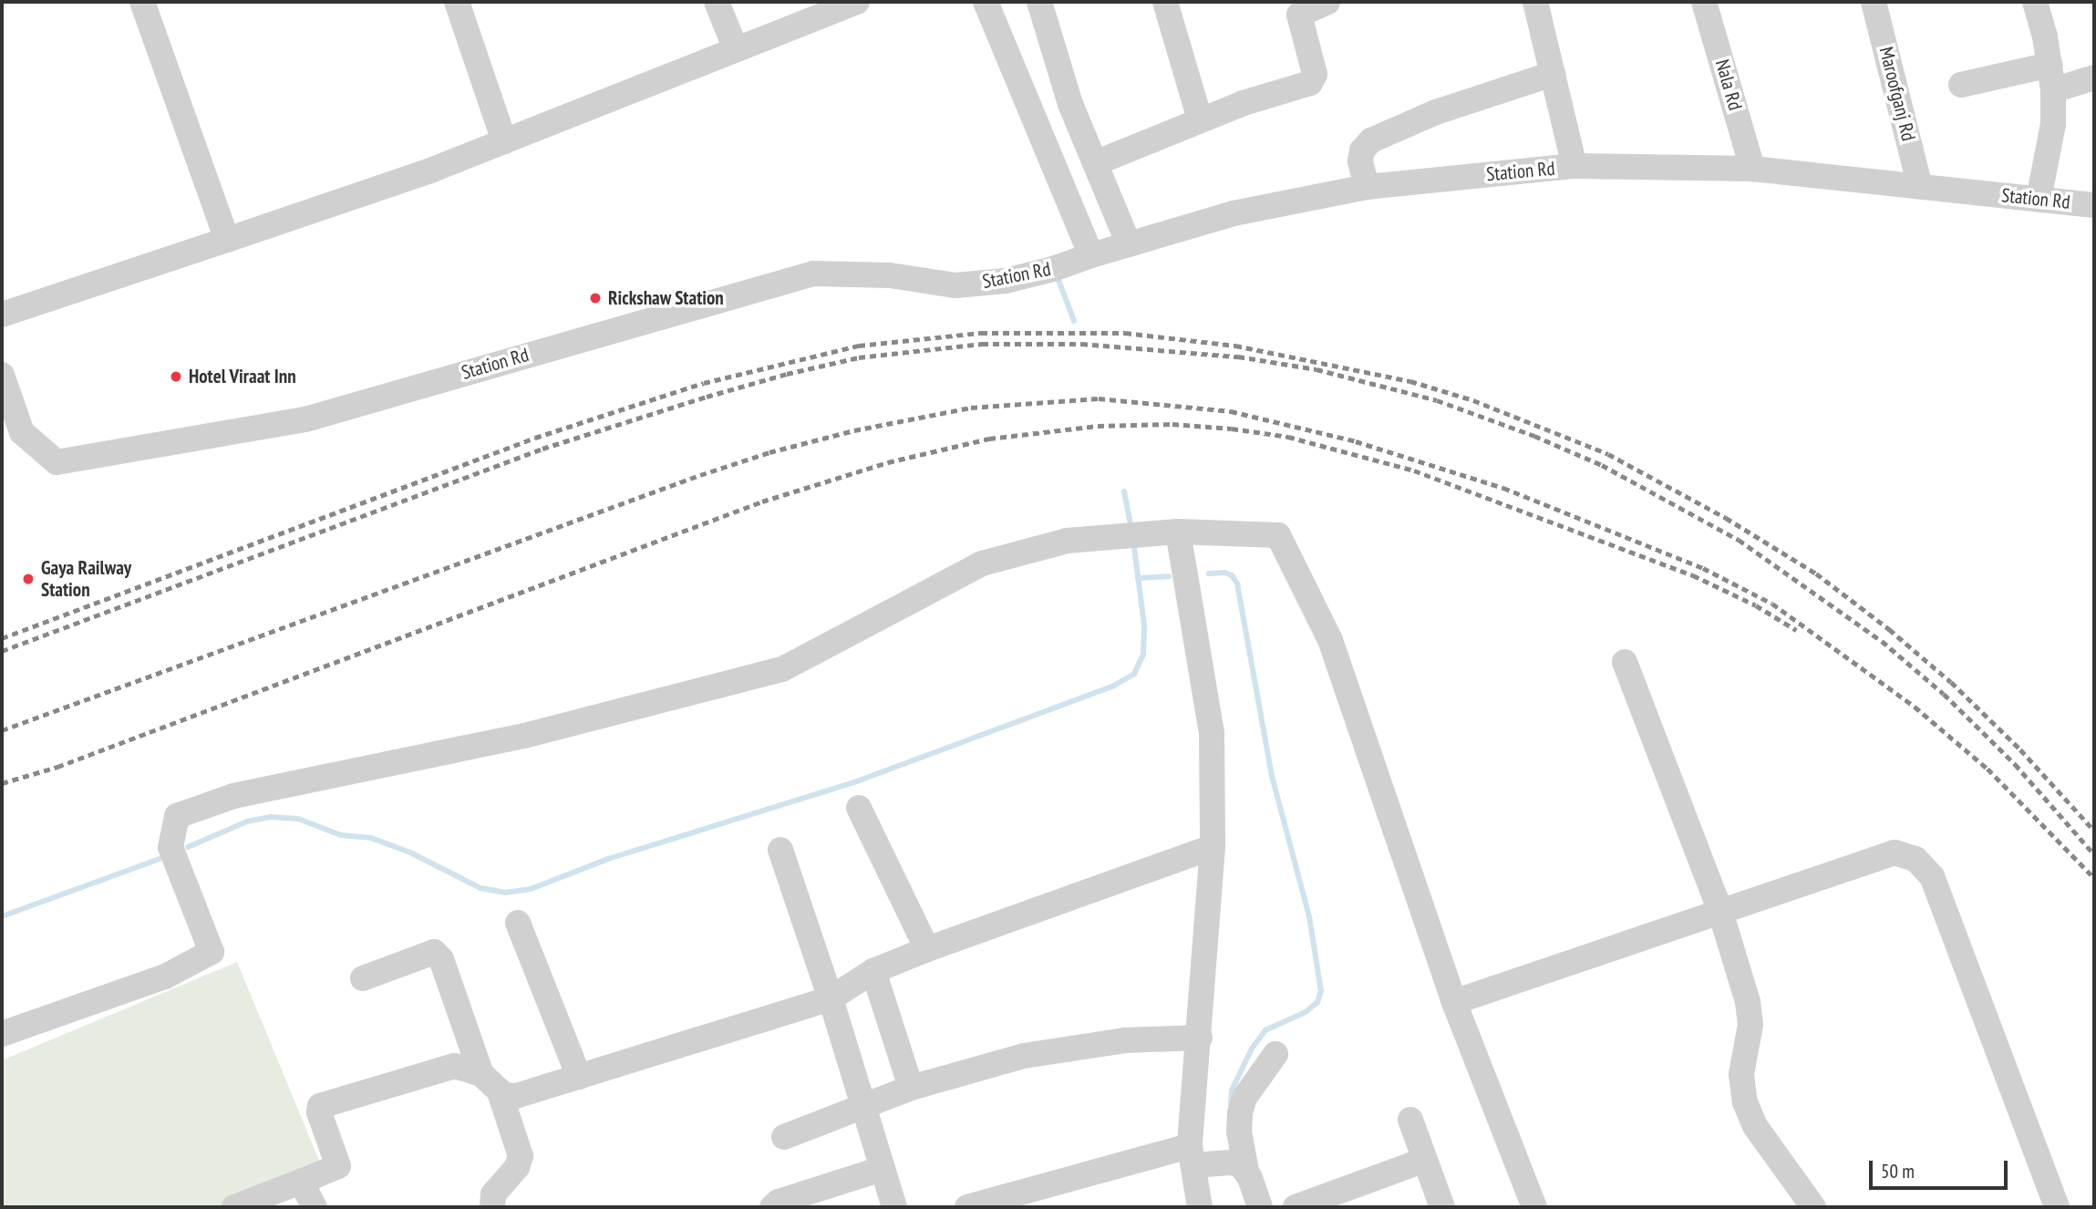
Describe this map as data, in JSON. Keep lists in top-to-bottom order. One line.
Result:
{"streets":{"street":["Nala Rd","Maroofganj Rd","Station Rd"]},"crossings":[["Nala Rd","Station Rd"],["Maroofganj Rd","Station Rd"]],"places":["Rickshaw Station","Hotel Viraat Inn","Gaya Railway Station"],"scale_bar":"50 m"}
